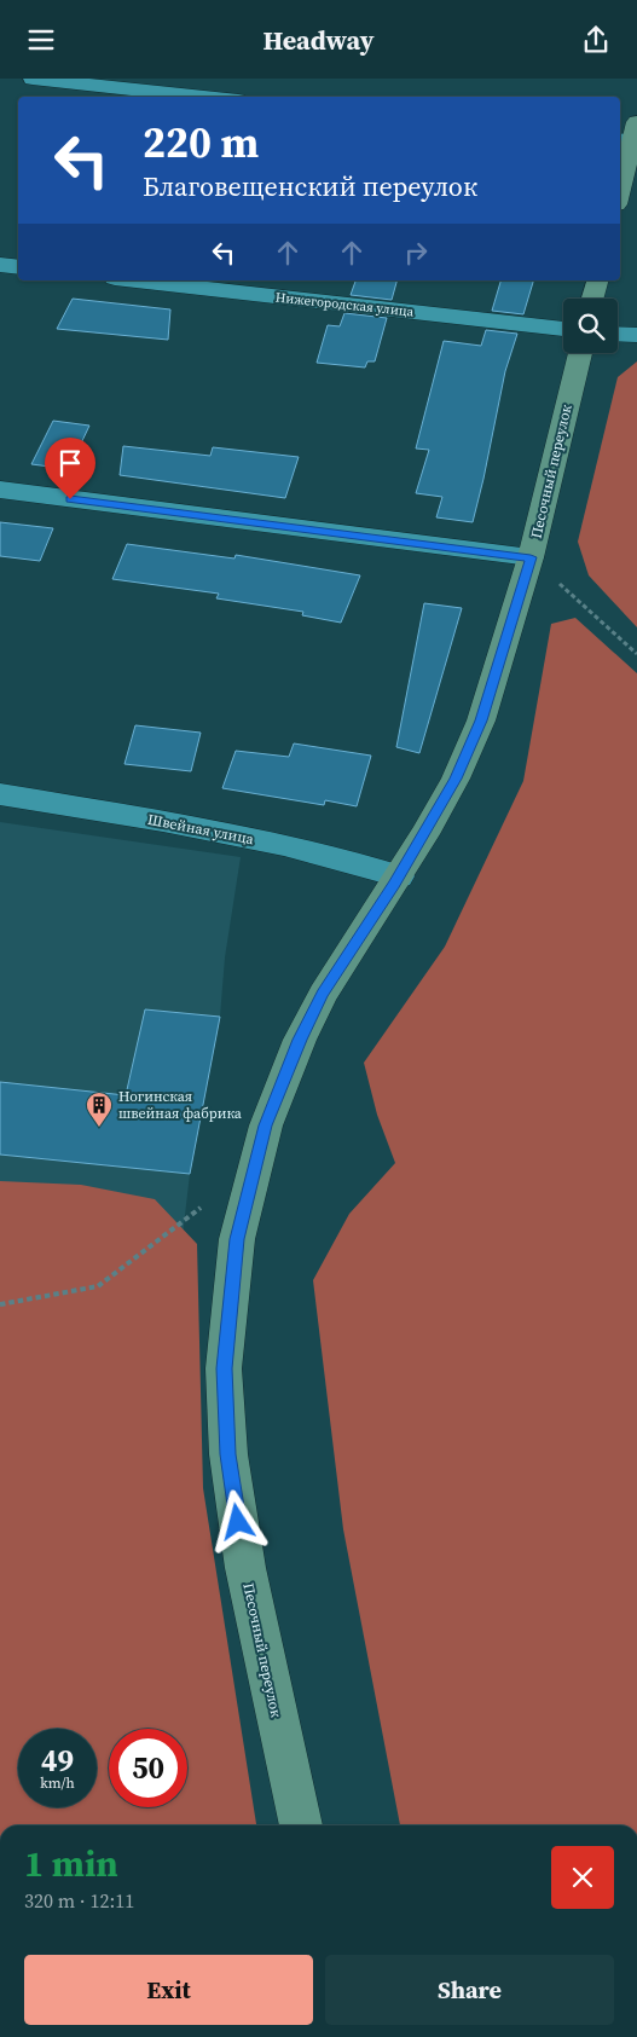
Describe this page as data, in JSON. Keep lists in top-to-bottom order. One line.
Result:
{"streets":{"main road":["Песочный переулок"],"street":["Нижегородская улица","Швейная улица"]},"crossings":[["Песочный переулок","Швейная улица"]],"places":{"building":["Ногинская швейная фабрика"]},"page":{"header":"Headway","turn":["220 m","Благовещенский переулок"],"speed":"49 km/h","limit":"50","heading":["1 min","320 m · 12:11"],"buttons":["Exit","Share"]}}
